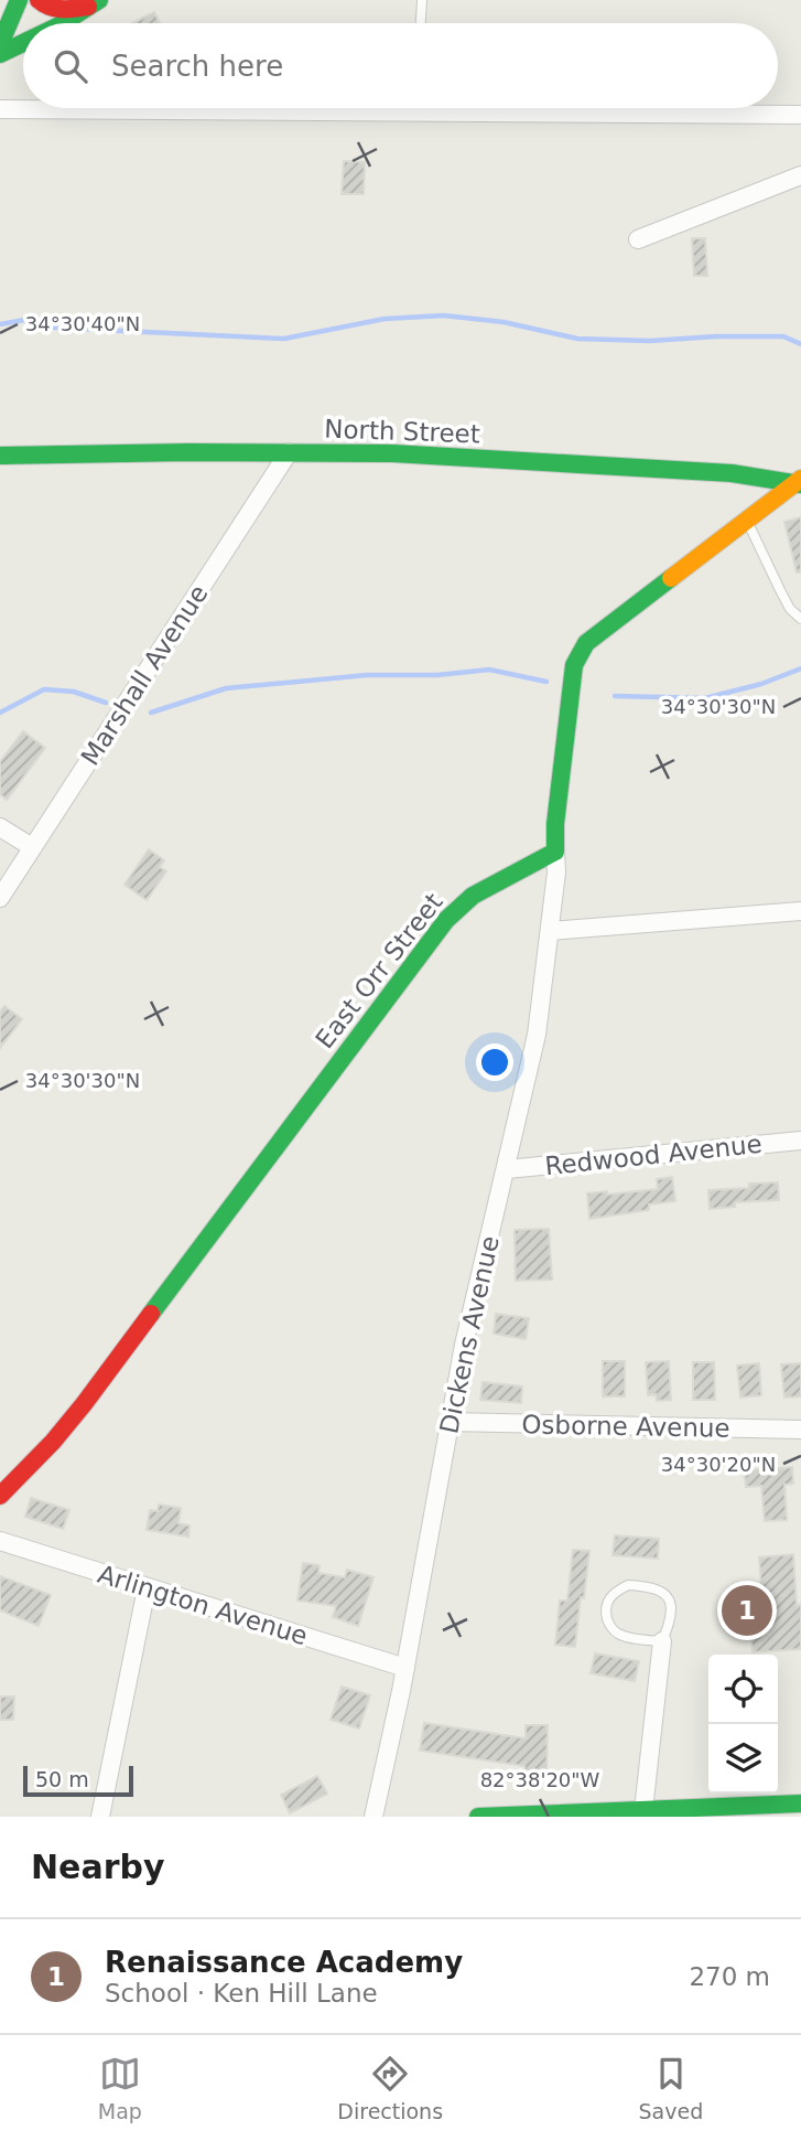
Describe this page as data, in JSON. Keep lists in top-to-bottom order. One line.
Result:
{"streets":{"street":["North Street","Marshall Avenue","East Orr Street","Redwood Avenue","Dickens Avenue","Osborne Avenue","Arlington Avenue"]},"crossings":[["North Street","Marshall Avenue"],["East Orr Street","Dickens Avenue"],["Redwood Avenue","Dickens Avenue"],["Dickens Avenue","Osborne Avenue"],["Dickens Avenue","Arlington Avenue"]],"scale_bar":"50 m","page":{"search":"Search here","pins":"1","scale":"50 m","heading":"Nearby","list":[{"mark":"1","name":"Renaissance Academy","note":"School · Ken Hill Lane","value":"270 m"}],"nav":["Map","Directions","Saved"]},"coordinates":["34°30'40\"N","34°30'30\"N","34°30'20\"N","82°38'20\"W"]}
